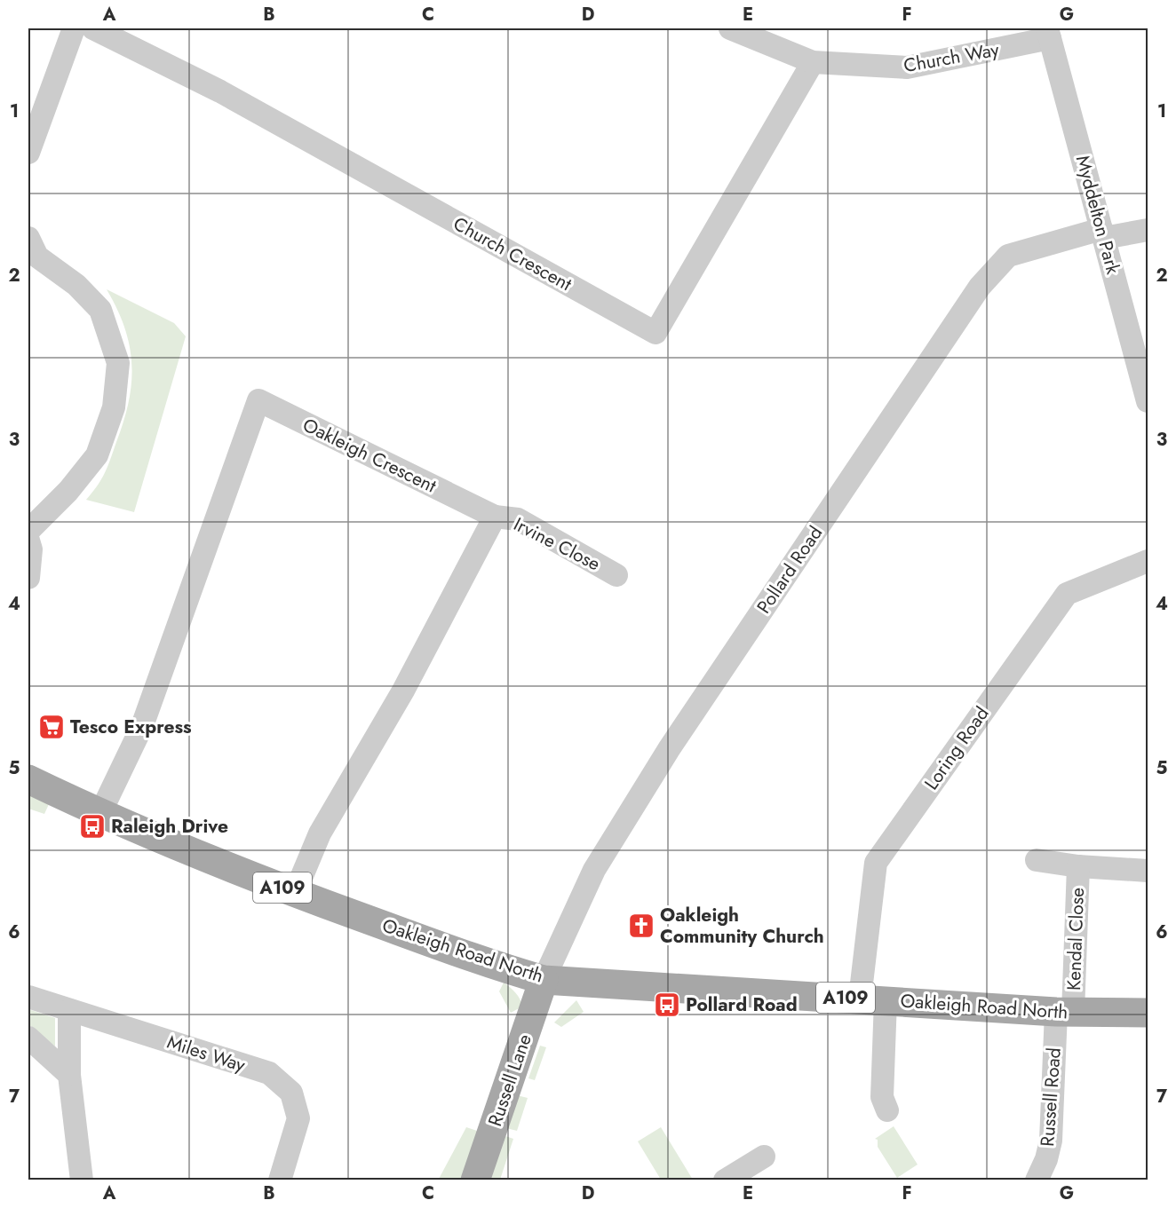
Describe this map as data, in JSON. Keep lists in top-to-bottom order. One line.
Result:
{"streets":{"main road":["A109","Oakleigh Road North","Russell Lane"],"street":["Church Way","Myddelton Park","Church Crescent","Oakleigh Crescent","Irvine Close","Pollard Road","Loring Road","Kendal Close","Miles Way","Russell Road"]},"crossings":[["Church Way","Myddelton Park"],["Church Way","Church Crescent"],["Myddelton Park","Pollard Road"],["Oakleigh Crescent","Irvine Close"],["Oakleigh Crescent","Oakleigh Road North"],["Pollard Road","Oakleigh Road North"],["Pollard Road","Russell Lane"],["Loring Road","Oakleigh Road North"],["Kendal Close","Oakleigh Road North"],["Kendal Close","Russell Road"],["Oakleigh Road North","Russell Lane"],["Oakleigh Road North","Russell Road"]],"places":{"supermarket":["Tesco Express"],"bus stop":["Raleigh Drive","Pollard Road"],"church":["Oakleigh Community Church"]},"grid":{"columns":["A","B","C","D","E","F","G"],"rows":["1","2","3","4","5","6","7"]}}
